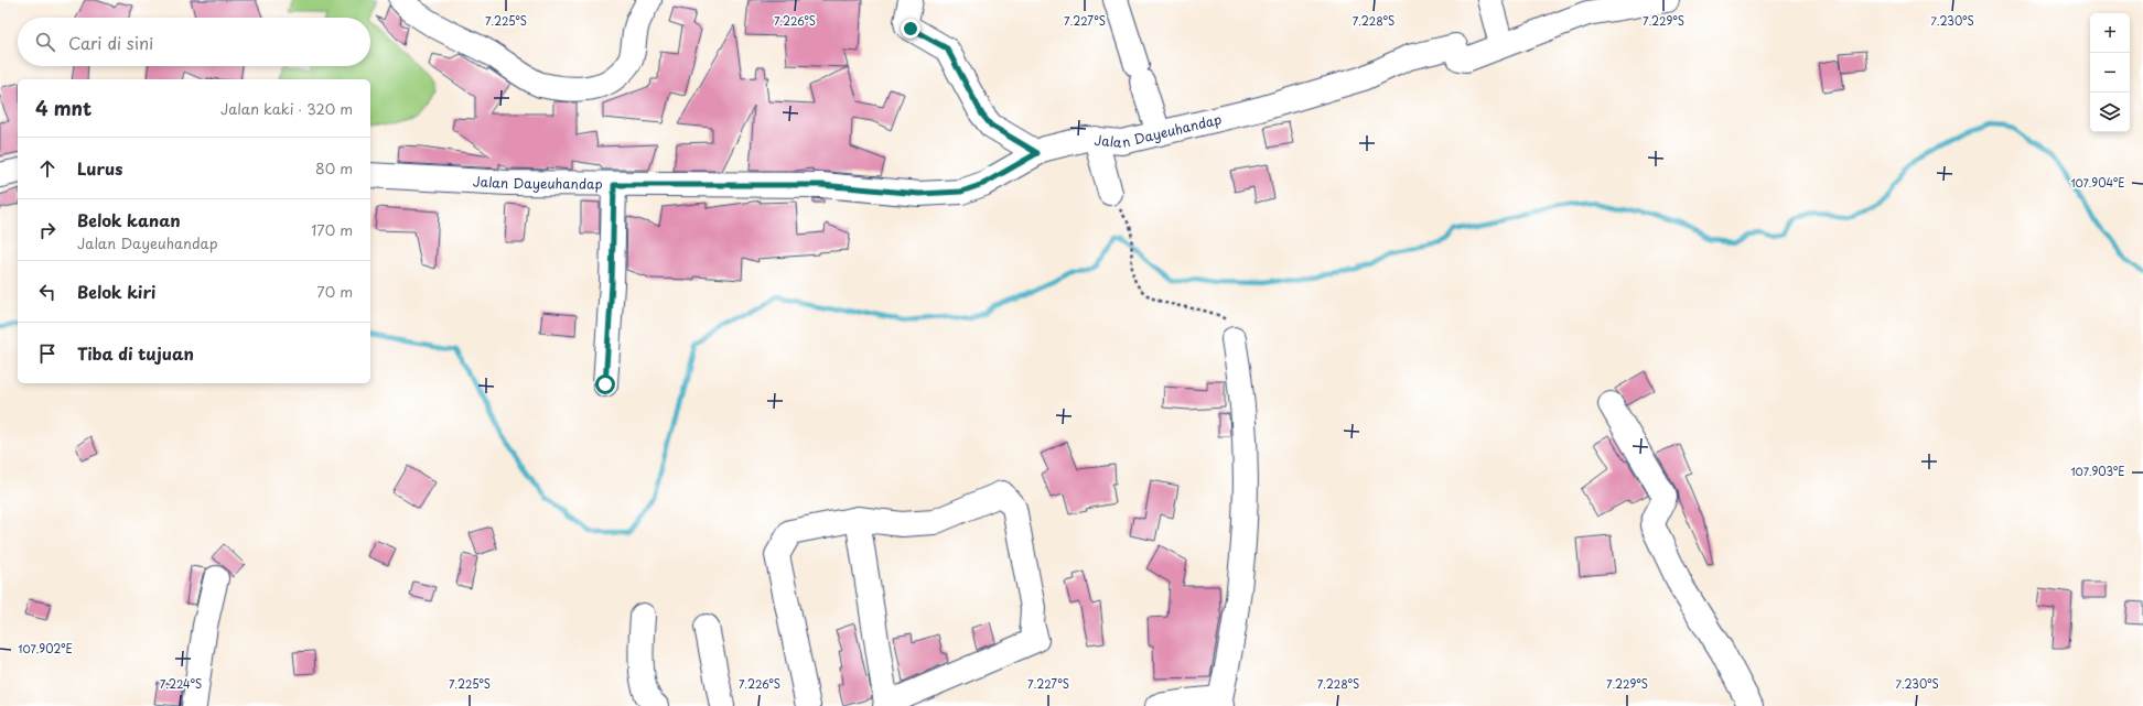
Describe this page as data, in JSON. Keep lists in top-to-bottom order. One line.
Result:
{"streets":{"street":["Jalan Dayeuhandap"]},"page":{"map_buttons":["+","−"],"search":"Cari di sini","heading":["4 mnt","Jalan kaki · 320 m"],"list":[["Lurus","80 m"],["Belok kanan","Jalan Dayeuhandap","170 m"],["Belok kiri","70 m"],"Tiba di tujuan"]},"coordinates":["7.225°S","7.226°S","7.227°S","7.228°S","7.229°S","7.230°S","107.904°E","107.903°E","107.902°E","7.224°S"]}
